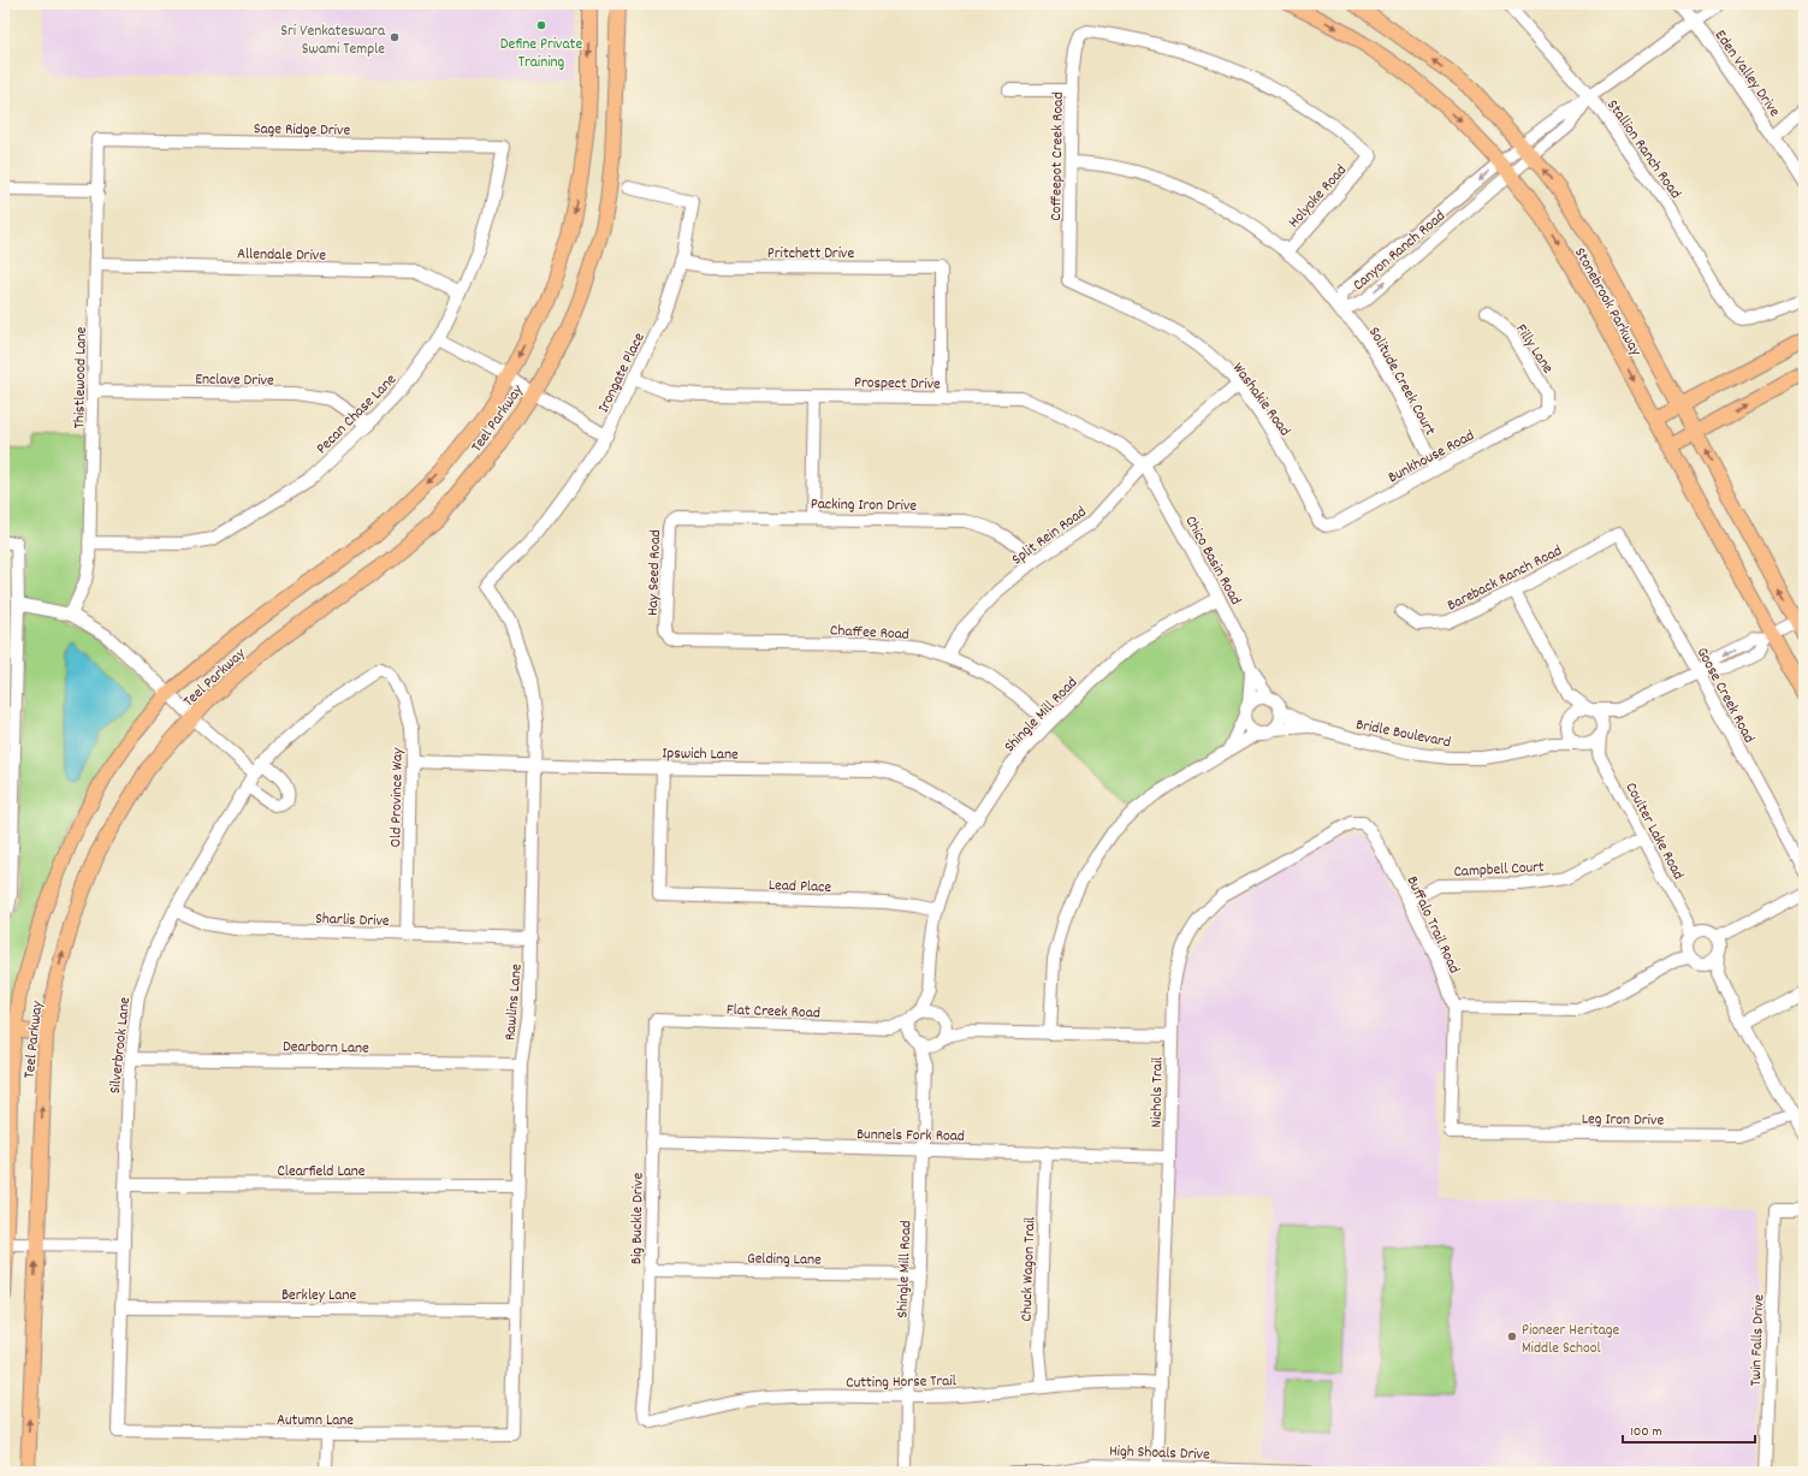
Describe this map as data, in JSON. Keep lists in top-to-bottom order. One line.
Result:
{"streets":{"main road":["Stonebrook Parkway","Teel Parkway"],"street":["Eden Valley Drive","Sage Ridge Drive","Stallion Ranch Road","Coffeepot Creek Road","Holyoke Road","Canyon Ranch Road","Pritchett Drive","Allendale Drive","Filly Lane","Irongate Place","Thistlewood Lane","Enclave Drive","Solitude Creek Court","Prospect Drive","Washakie Road","Pecan Chase Lane","Bunkhouse Road","Packing Iron Drive","Split Rein Road","Chico Basin Road","Hay Seed Road","Bareback Ranch Road","Chaffee Road","Goose Creek Road","Shingle Mill Road","Bridle Boulevard","Ipswich Lane","Old Province Way","Coulter Lake Road","Campbell Court","Lead Place","Sharlis Drive","Buffalo Trail Road","Rawlins Lane","Flat Creek Road","Silverbrook Lane","Dearborn Lane","Nichols Trail","Leg Iron Drive","Bunnels Fork Road","Clearfield Lane","Big Buckle Drive","Gelding Lane","Chuck Wagon Trail","Berkley Lane","Twin Falls Drive","Cutting Horse Trail","Autumn Lane","High Shoals Drive"]},"crossings":[["Eden Valley Drive","Canyon Ranch Road"],["Sage Ridge Drive","Thistlewood Lane"],["Sage Ridge Drive","Pecan Chase Lane"],["Stallion Ranch Road","Canyon Ranch Road"],["Coffeepot Creek Road","Holyoke Road"],["Coffeepot Creek Road","Solitude Creek Court"],["Coffeepot Creek Road","Washakie Road"],["Holyoke Road","Solitude Creek Court"],["Canyon Ranch Road","Stonebrook Parkway"],["Canyon Ranch Road","Solitude Creek Court"],["Pritchett Drive","Irongate Place"],["Pritchett Drive","Prospect Drive"],["Allendale Drive","Thistlewood Lane"],["Allendale Drive","Pecan Chase Lane"],["Filly Lane","Bunkhouse Road"],["Irongate Place","Prospect Drive"],["Irongate Place","Rawlins Lane"],["Thistlewood Lane","Enclave Drive"],["Thistlewood Lane","Pecan Chase Lane"],["Enclave Drive","Pecan Chase Lane"],["Solitude Creek Court","Bunkhouse Road"],["Prospect Drive","Split Rein Road"],["Prospect Drive","Chico Basin Road"],["Washakie Road","Bunkhouse Road"],["Washakie Road","Split Rein Road"],["Packing Iron Drive","Split Rein Road"],["Packing Iron Drive","Hay Seed Road"],["Split Rein Road","Chico Basin Road"],["Split Rein Road","Chaffee Road"],["Chico Basin Road","Shingle Mill Road"],["Chico Basin Road","Bridle Boulevard"],["Hay Seed Road","Chaffee Road"],["Bareback Ranch Road","Goose Creek Road"],["Chaffee Road","Shingle Mill Road"],["Shingle Mill Road","Ipswich Lane"],["Shingle Mill Road","Lead Place"],["Shingle Mill Road","Flat Creek Road"],["Shingle Mill Road","Bunnels Fork Road"],["Shingle Mill Road","Gelding Lane"],["Shingle Mill Road","Cutting Horse Trail"],["Ipswich Lane","Old Province Way"],["Ipswich Lane","Lead Place"],["Ipswich Lane","Rawlins Lane"],["Old Province Way","Sharlis Drive"],["Old Province Way","Silverbrook Lane"],["Coulter Lake Road","Campbell Court"],["Campbell Court","Buffalo Trail Road"],["Sharlis Drive","Rawlins Lane"],["Sharlis Drive","Silverbrook Lane"],["Buffalo Trail Road","Nichols Trail"],["Buffalo Trail Road","Leg Iron Drive"],["Rawlins Lane","Dearborn Lane"],["Rawlins Lane","Clearfield Lane"],["Rawlins Lane","Berkley Lane"],["Rawlins Lane","Autumn Lane"],["Flat Creek Road","Big Buckle Drive"],["Silverbrook Lane","Dearborn Lane"],["Silverbrook Lane","Clearfield Lane"],["Silverbrook Lane","Berkley Lane"],["Silverbrook Lane","Autumn Lane"],["Nichols Trail","Bunnels Fork Road"],["Nichols Trail","Cutting Horse Trail"],["Nichols Trail","High Shoals Drive"],["Bunnels Fork Road","Big Buckle Drive"],["Bunnels Fork Road","Chuck Wagon Trail"],["Big Buckle Drive","Gelding Lane"],["Big Buckle Drive","Cutting Horse Trail"],["Chuck Wagon Trail","Cutting Horse Trail"]],"places":["Define Private Training","Sri Venkateswara Swami Temple","Pioneer Heritage Middle School"],"scale_bar":"100 m"}
